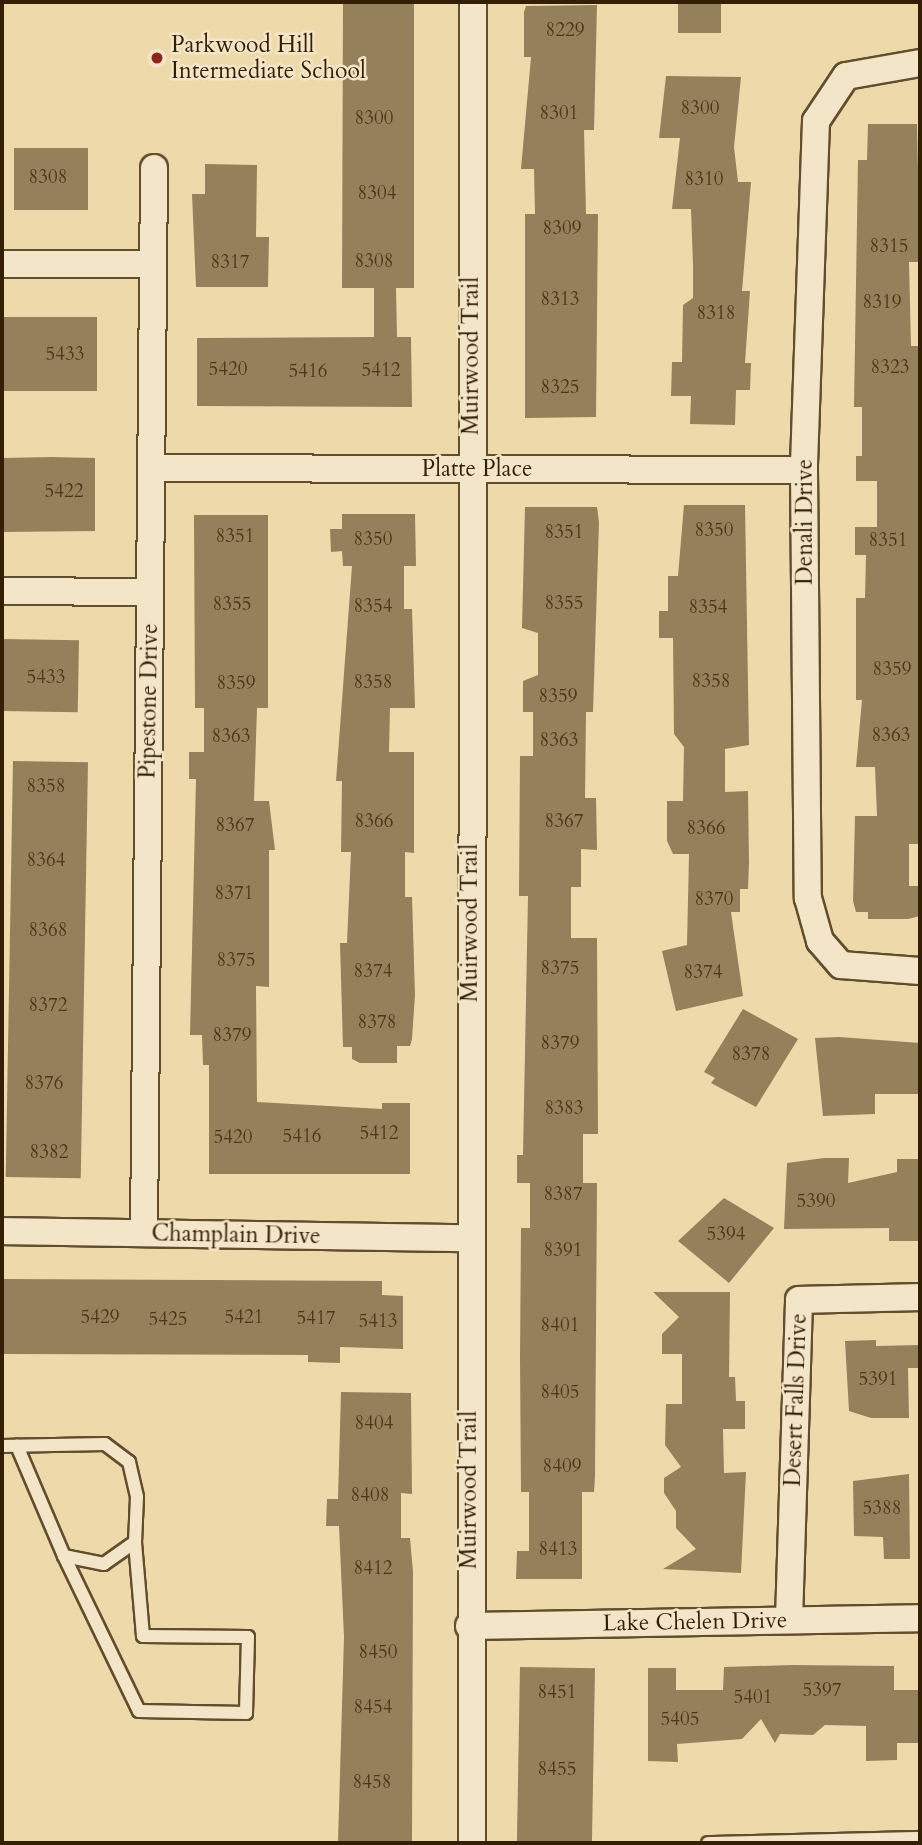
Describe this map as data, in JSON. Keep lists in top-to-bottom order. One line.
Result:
{"streets":{"street":["Muirwood Trail","Platte Place","Denali Drive","Pipestone Drive","Champlain Drive","Desert Falls Drive","Lake Chelen Drive"]},"crossings":[["Muirwood Trail","Platte Place"],["Muirwood Trail","Champlain Drive"],["Muirwood Trail","Lake Chelen Drive"],["Platte Place","Denali Drive"],["Platte Place","Pipestone Drive"],["Pipestone Drive","Champlain Drive"],["Desert Falls Drive","Lake Chelen Drive"]],"places":["Parkwood Hill Intermediate School"],"house_numbers":["8229","8300","8301","8300","8308","8310","8304","8309","8315","8308","8317","8313","8319","8318","5433","8323","5420","5412","5416","8325","5422","8350","8351","8351","8350","8351","8355","8355","8354","8354","8359","5433","8358","8358","8359","8359","8363","8363","8363","8358","8366","8367","8367","8366","8364","8371","8370","8368","8375","8375","8374","8374","8372","8378","8379","8379","8378","8376","8383","5412","5416","5420","8382","8387","5390","5394","8391","5429","5421","5417","5425","5413","8401","5391","8405","8404","8409","8408","5388","8413","8412","8450","5397","8451","5401","8454","5405","8455","8458"]}
